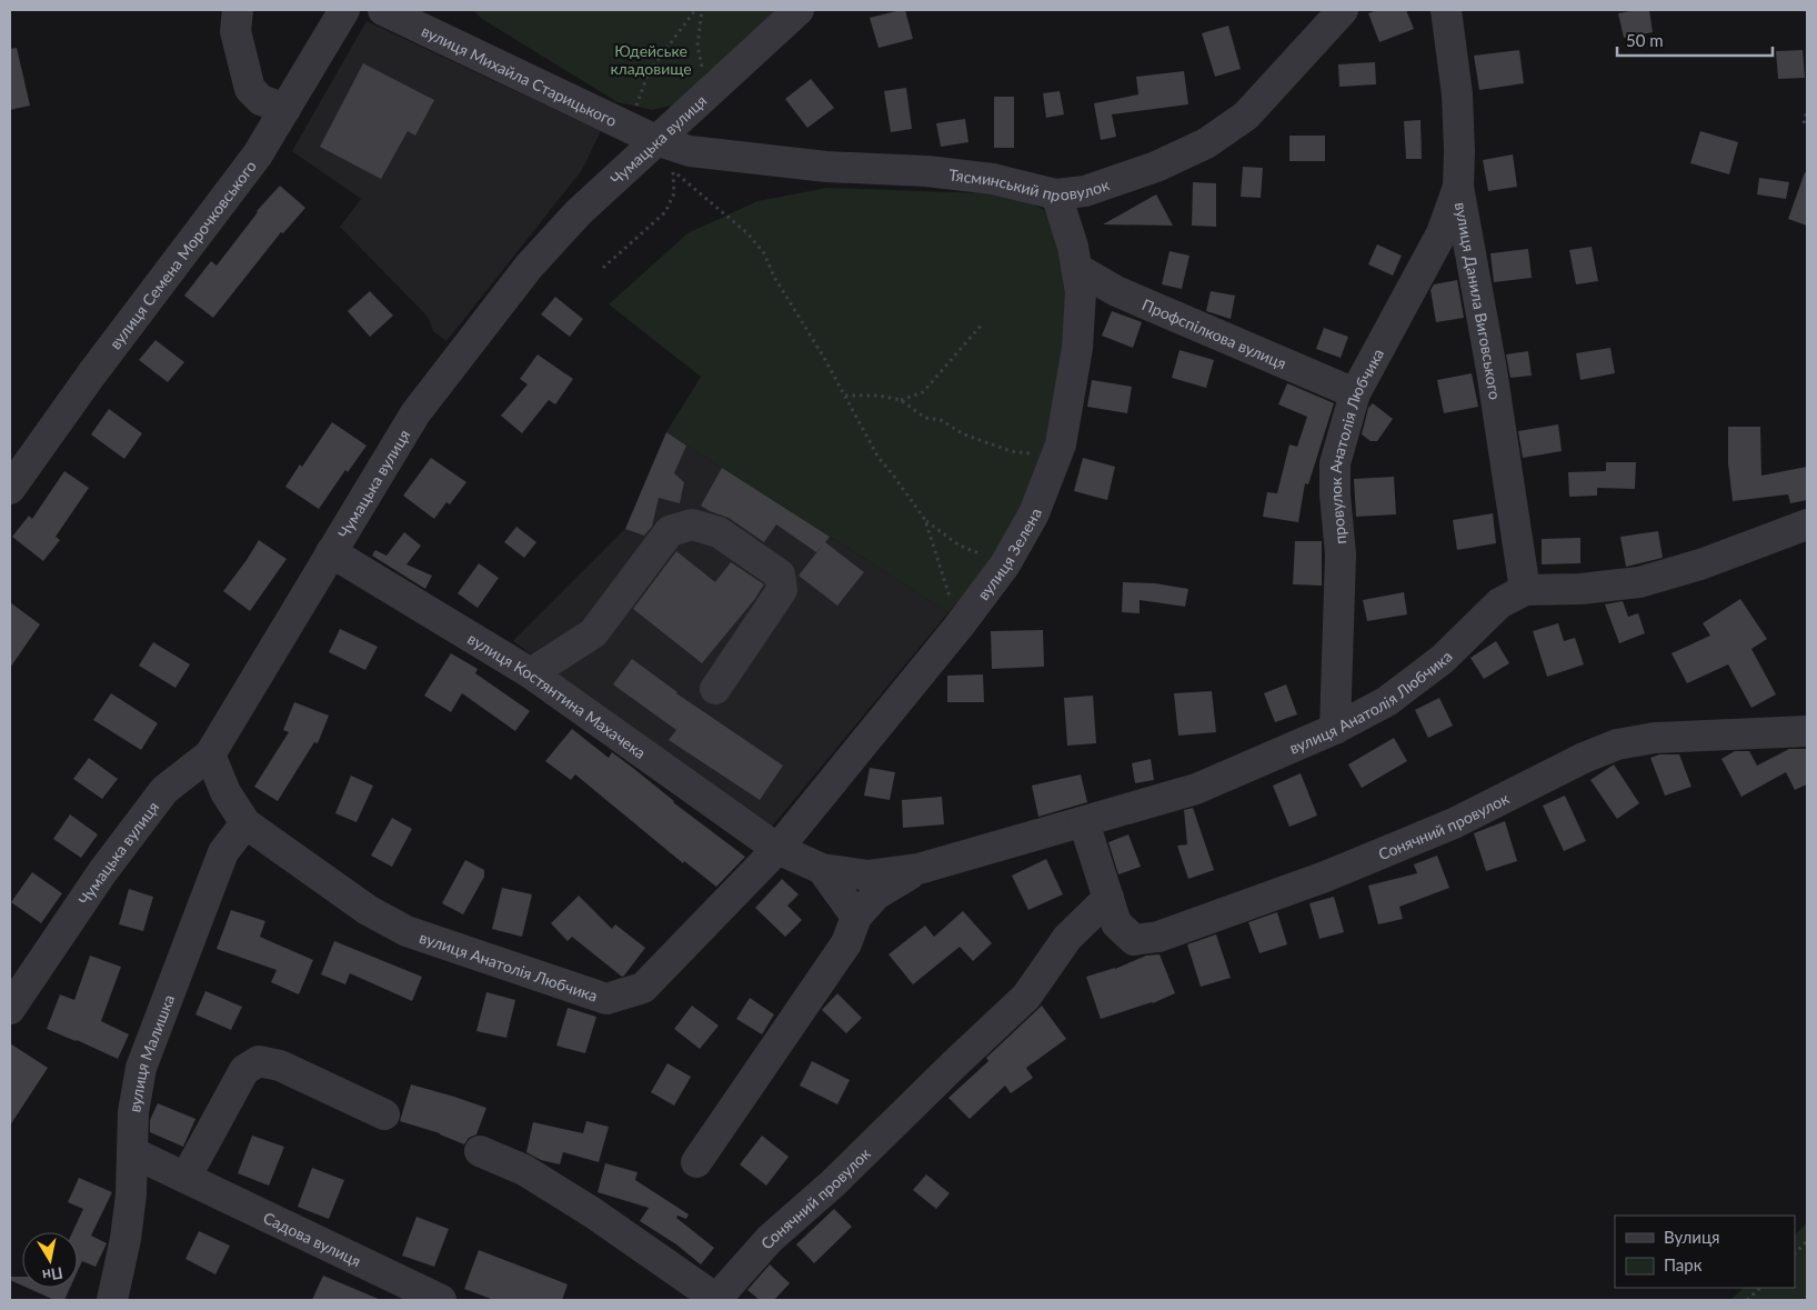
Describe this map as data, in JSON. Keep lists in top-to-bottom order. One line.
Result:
{"streets":{"street":["вулиця Михайла Старицького","Чумацька вулиця","Тясминський провулок","вулиця Семена Морочковського","вулиця Данила Виговського","Профспілкова вулиця","провулок Анатолія Любчика","вулиця Зелена","вулиця Костянтина Махачека","вулиця Анатолія Любчика","Сонячний провулок","вулиця Малишка","Садова вулиця"]},"crossings":[["вулиця Михайла Старицького","Чумацька вулиця"],["вулиця Михайла Старицького","Тясминський провулок"],["Чумацька вулиця","Тясминський провулок"],["Чумацька вулиця","вулиця Костянтина Махачека"],["Чумацька вулиця","вулиця Анатолія Любчика"],["Тясминський провулок","вулиця Зелена"],["вулиця Данила Виговського","провулок Анатолія Любчика"],["вулиця Данила Виговського","вулиця Анатолія Любчика"],["Профспілкова вулиця","провулок Анатолія Любчика"],["Профспілкова вулиця","вулиця Зелена"],["провулок Анатолія Любчика","вулиця Анатолія Любчика"],["вулиця Зелена","вулиця Костянтина Махачека"],["вулиця Зелена","вулиця Анатолія Любчика"],["вулиця Костянтина Махачека","вулиця Анатолія Любчика"],["вулиця Анатолія Любчика","Сонячний провулок"],["вулиця Анатолія Любчика","вулиця Малишка"],["вулиця Малишка","Садова вулиця"]],"parks":["Юдейське кладовище"],"legend":["Вулиця","Парк"],"scale_bar":"50 m","north":"bottom"}
